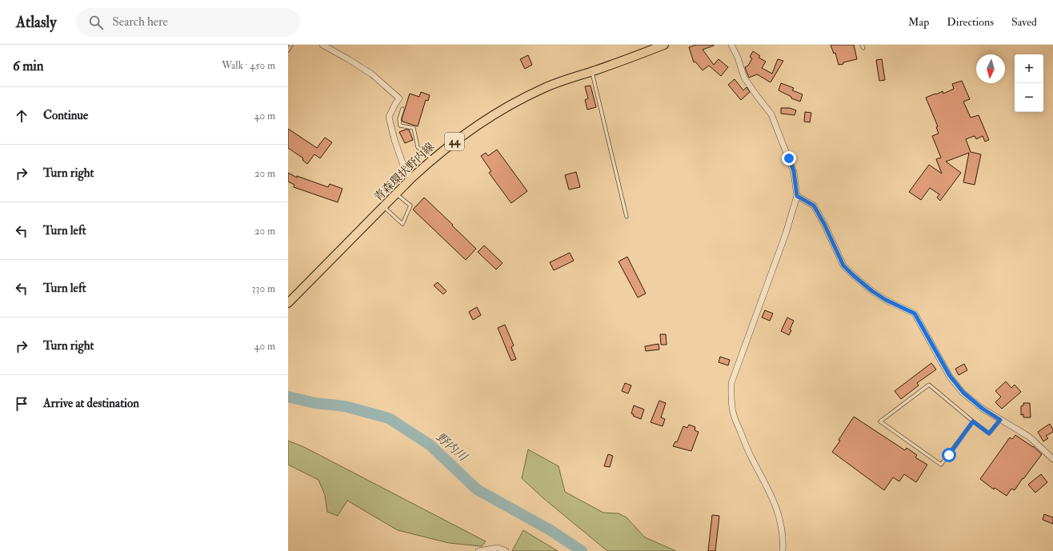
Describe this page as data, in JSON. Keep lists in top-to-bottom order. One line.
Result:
{"streets":{"main road":["44","青森環状野内線"]},"water":["野内川"],"north":"bottom","page":{"header":"Atlasly","search":"Search here","nav":["Map","Directions","Saved"],"heading":["6 min","Walk · 450 m"],"map_buttons":["+","−"],"list":[["Continue","40 m"],["Turn right","20 m"],["Turn left","20 m"],["Turn left","330 m"],["Turn right","40 m"],"Arrive at destination"]}}
